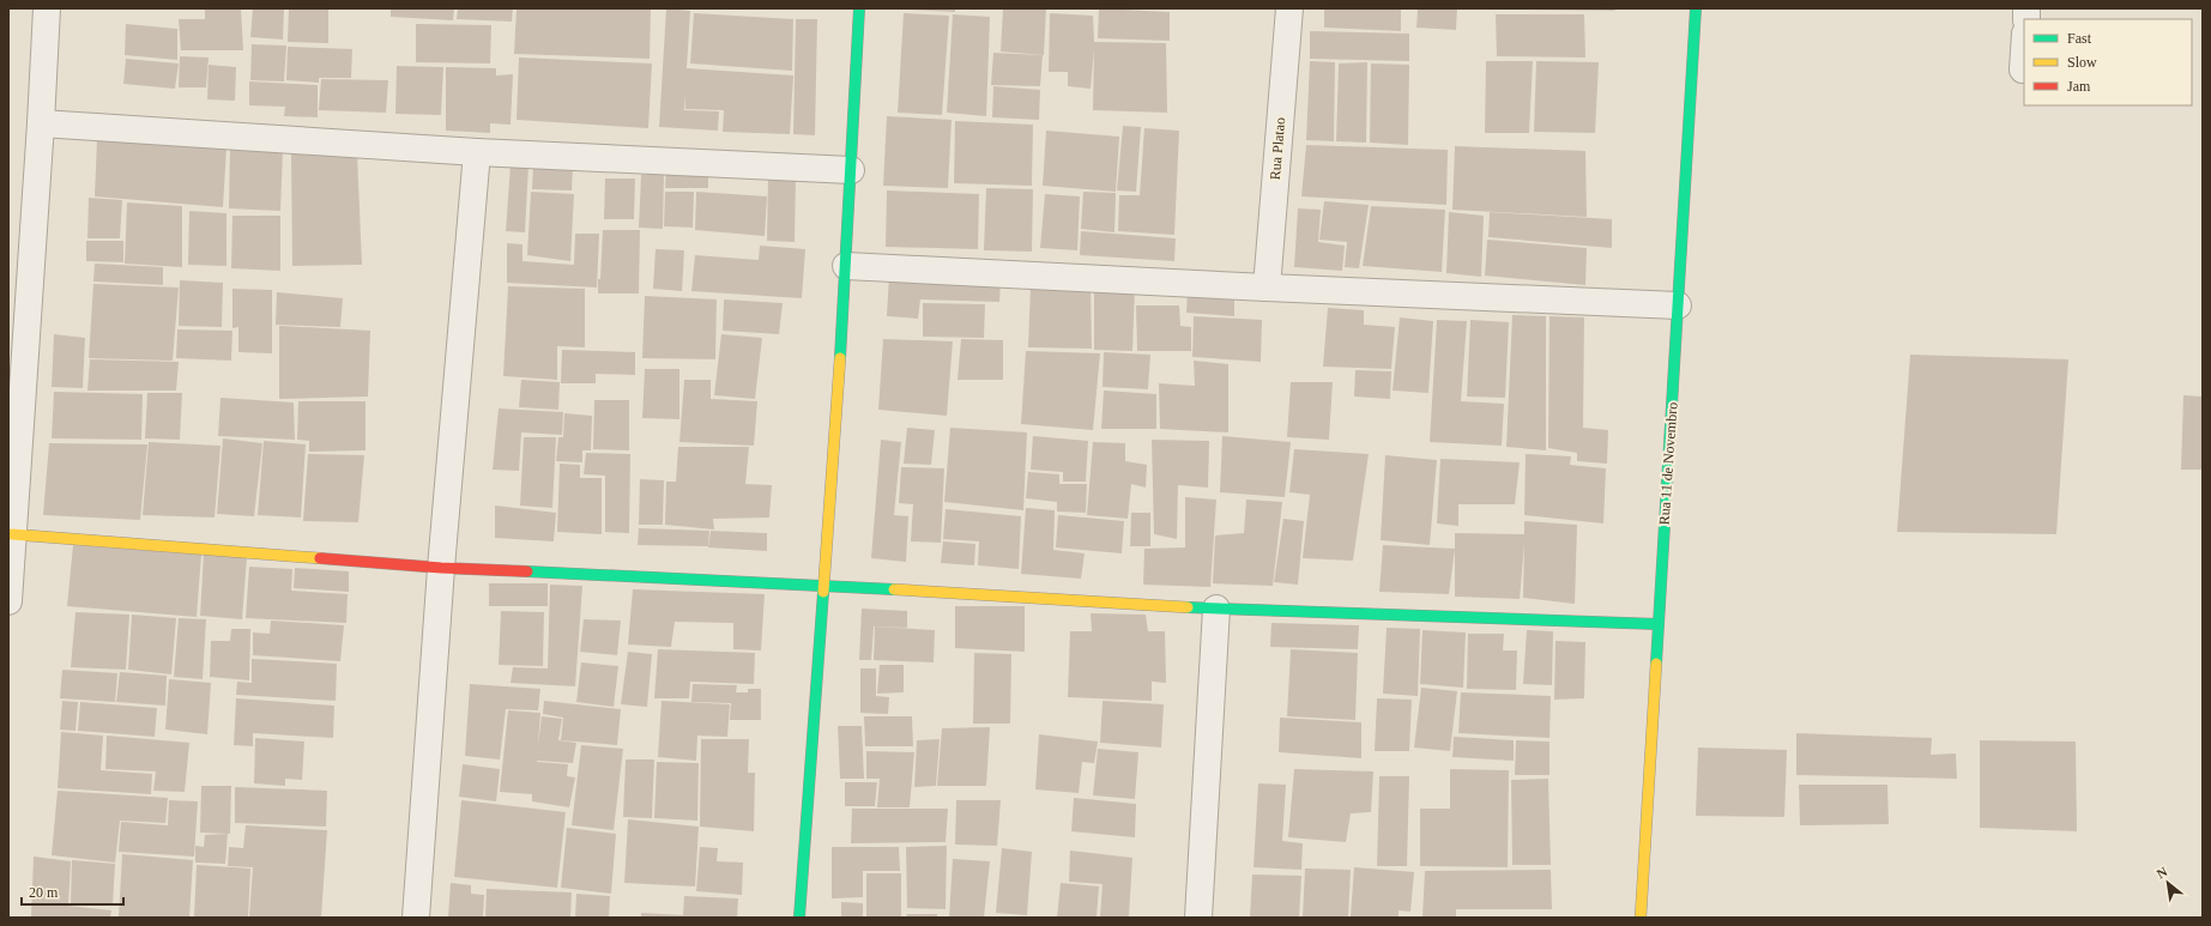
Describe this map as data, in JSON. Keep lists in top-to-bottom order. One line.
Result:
{"streets":{"street":["Rua Platao","Rua 11 de Novembro"]},"legend":["Fast","Slow","Jam"],"scale_bar":"20 m","north":"top left"}
